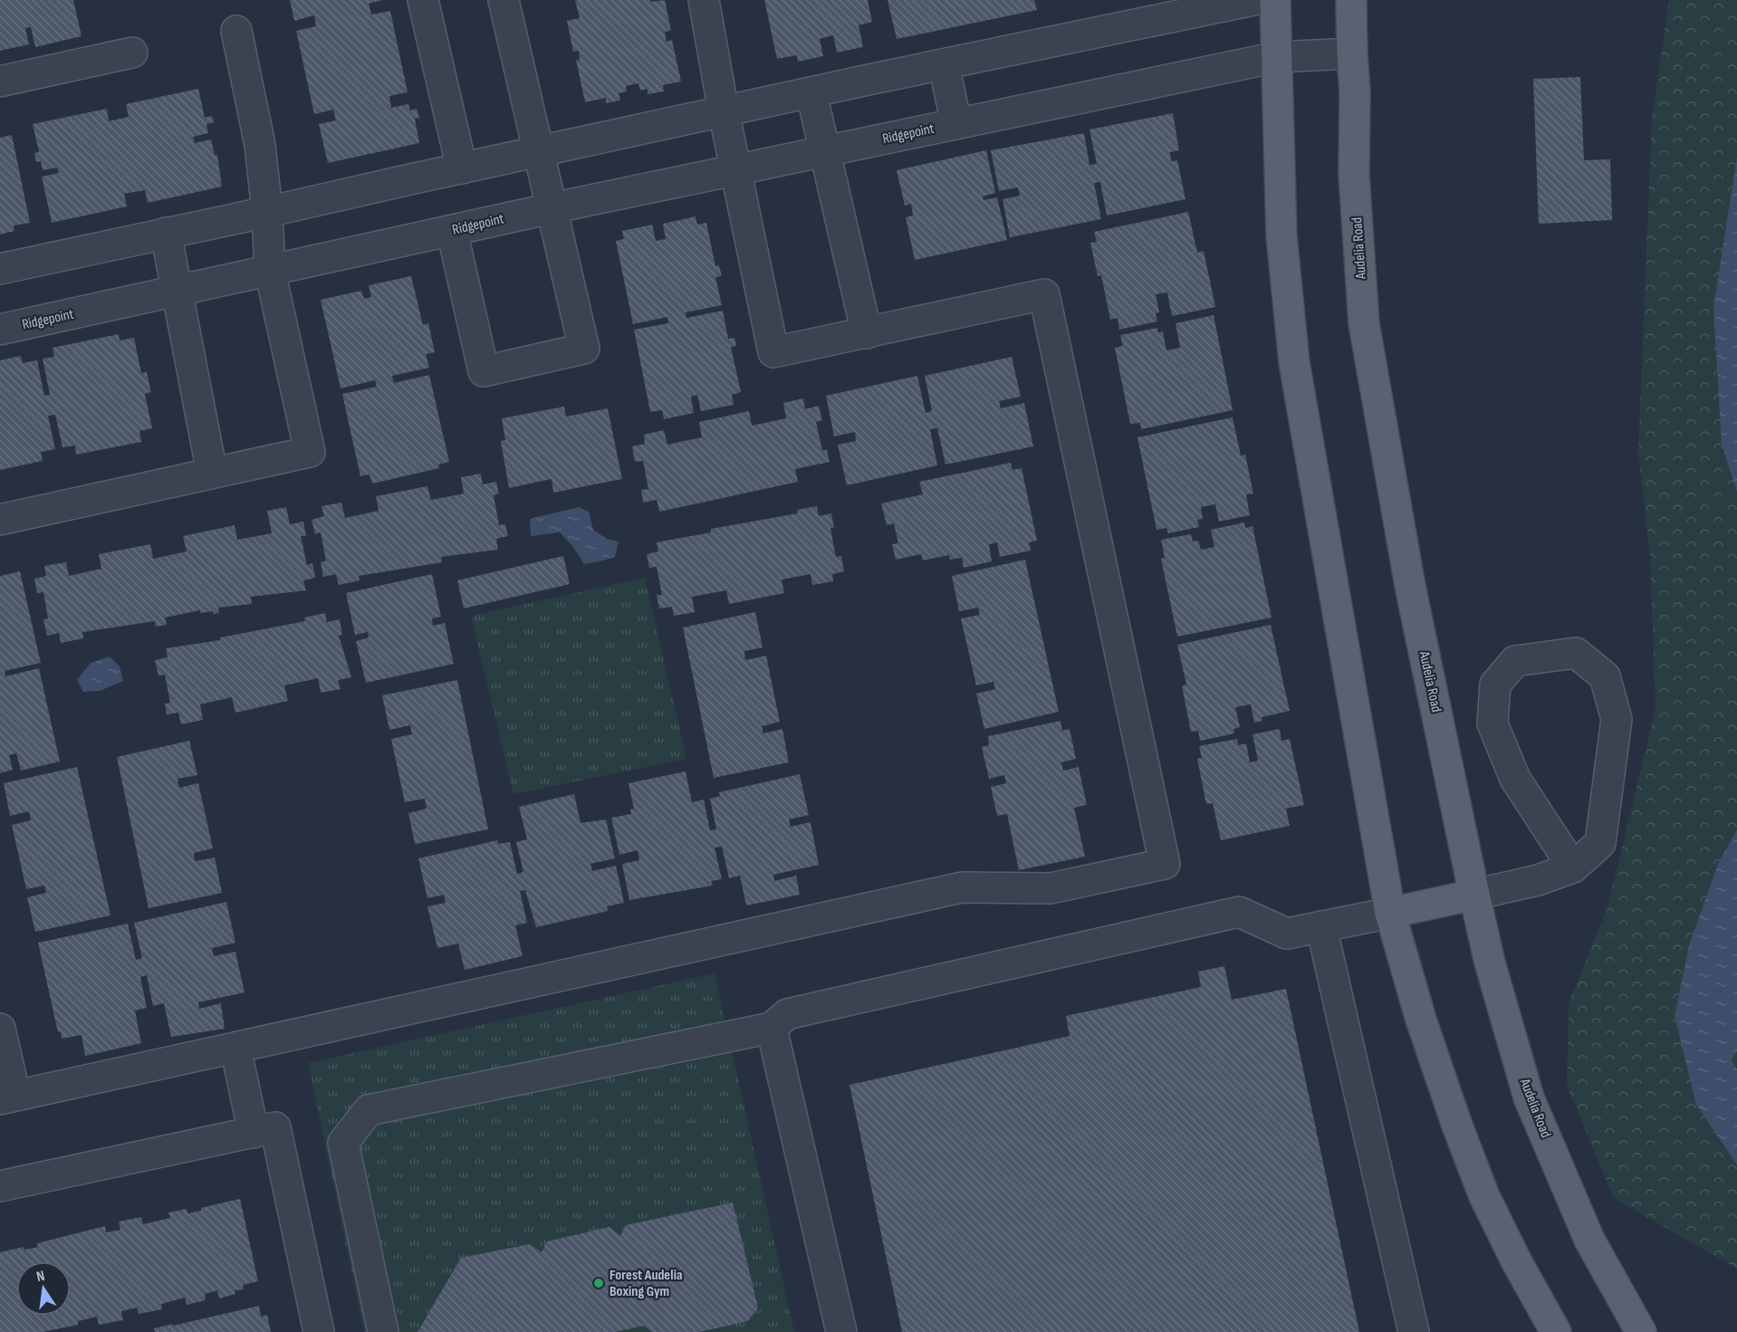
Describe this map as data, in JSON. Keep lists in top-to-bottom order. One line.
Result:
{"streets":{"main road":["Audelia Road"],"street":["Ridgepoint"]},"crossings":[["Ridgepoint","Audelia Road"]],"places":["Forest Audelia Boxing Gym"],"north":"top"}
